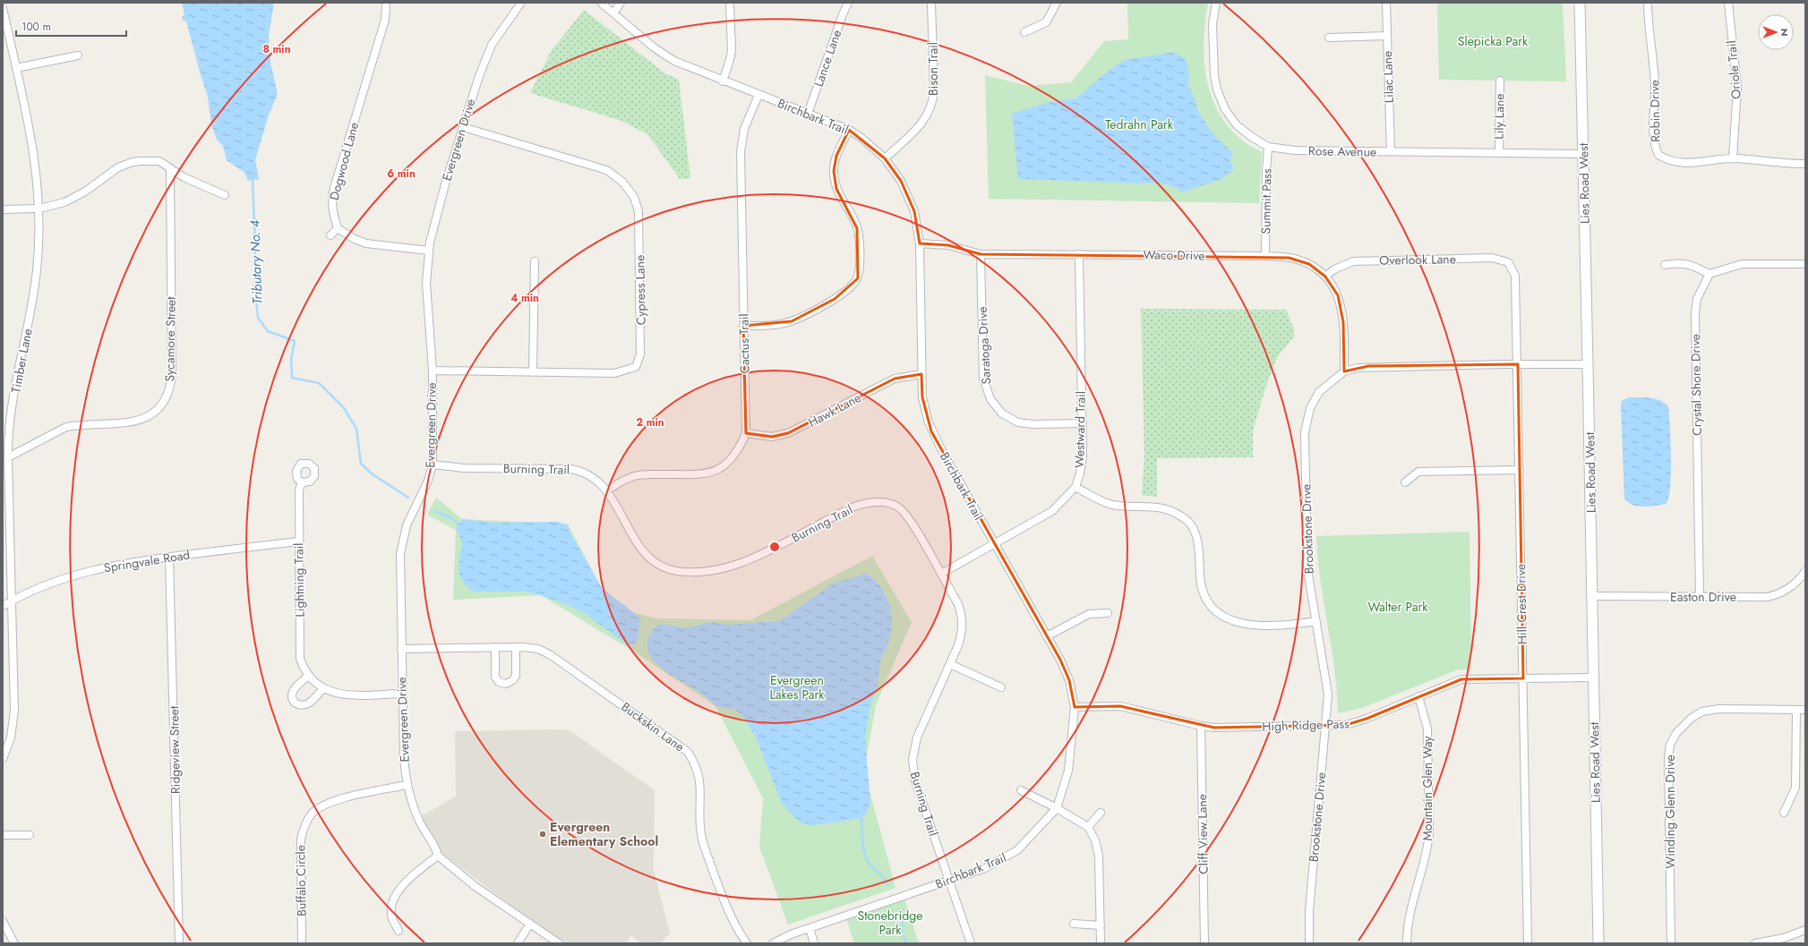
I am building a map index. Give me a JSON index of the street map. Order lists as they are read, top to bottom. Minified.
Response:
{"streets":{"street":["Lance Lane","Bison Trail","Oriole Trail","Lilac Lane","Robin Drive","Birchbark Trail","Lily Lane","Evergreen Drive","Rose Avenue","Dogwood Lane","Lies Road West","Summit Pass","Waco Drive","Overlook Lane","Cypress Lane","Sycamore Street","Cactus Trail","Saratoga Drive","Timber Lane","Crystal Shore Drive","Hawk Lane","Westward Trail","Burning Trail","Brookstone Drive","Springvale Road","Lightning Trail","Easton Drive","Hill Crest Drive","High Ridge Pass","Buckskin Lane","Ridgeview Street","Mountain Glen Way","Winding Glenn Drive","Cliff View Lane","Buffalo Circle"]},"crossings":[["Lance Lane","Birchbark Trail"],["Bison Trail","Birchbark Trail"],["Oriole Trail","Robin Drive"],["Lilac Lane","Rose Avenue"],["Birchbark Trail","Waco Drive"],["Birchbark Trail","Cactus Trail"],["Birchbark Trail","Hawk Lane"],["Birchbark Trail","Westward Trail"],["Birchbark Trail","Burning Trail"],["Birchbark Trail","High Ridge Pass"],["Lily Lane","Rose Avenue"],["Evergreen Drive","Cypress Lane"],["Evergreen Drive","Burning Trail"],["Evergreen Drive","Lightning Trail"],["Evergreen Drive","Buckskin Lane"],["Evergreen Drive","Buffalo Circle"],["Rose Avenue","Lies Road West"],["Rose Avenue","Summit Pass"],["Lies Road West","Brookstone Drive"],["Lies Road West","Easton Drive"],["Lies Road West","High Ridge Pass"],["Summit Pass","Waco Drive"],["Waco Drive","Overlook Lane"],["Waco Drive","Saratoga Drive"],["Waco Drive","Westward Trail"],["Waco Drive","Brookstone Drive"],["Overlook Lane","Hill Crest Drive"],["Sycamore Street","Timber Lane"],["Cactus Trail","Hawk Lane"],["Cactus Trail","Burning Trail"],["Saratoga Drive","Westward Trail"],["Timber Lane","Springvale Road"],["Crystal Shore Drive","Easton Drive"],["Westward Trail","Burning Trail"],["Brookstone Drive","Hill Crest Drive"],["Brookstone Drive","High Ridge Pass"],["Springvale Road","Lightning Trail"],["Springvale Road","Ridgeview Street"],["Hill Crest Drive","High Ridge Pass"],["High Ridge Pass","Mountain Glen Way"],["High Ridge Pass","Cliff View Lane"]],"water":["Tributary No. 4"],"parks":["Slepicka Park","Tedrahn Park","Walter Park","Evergreen Lakes Park","Stonebridge Park"],"places":["Evergreen Elementary School"],"scale_bar":"100 m","north":"right","rings":["8 min","6 min","4 min","2 min"]}
